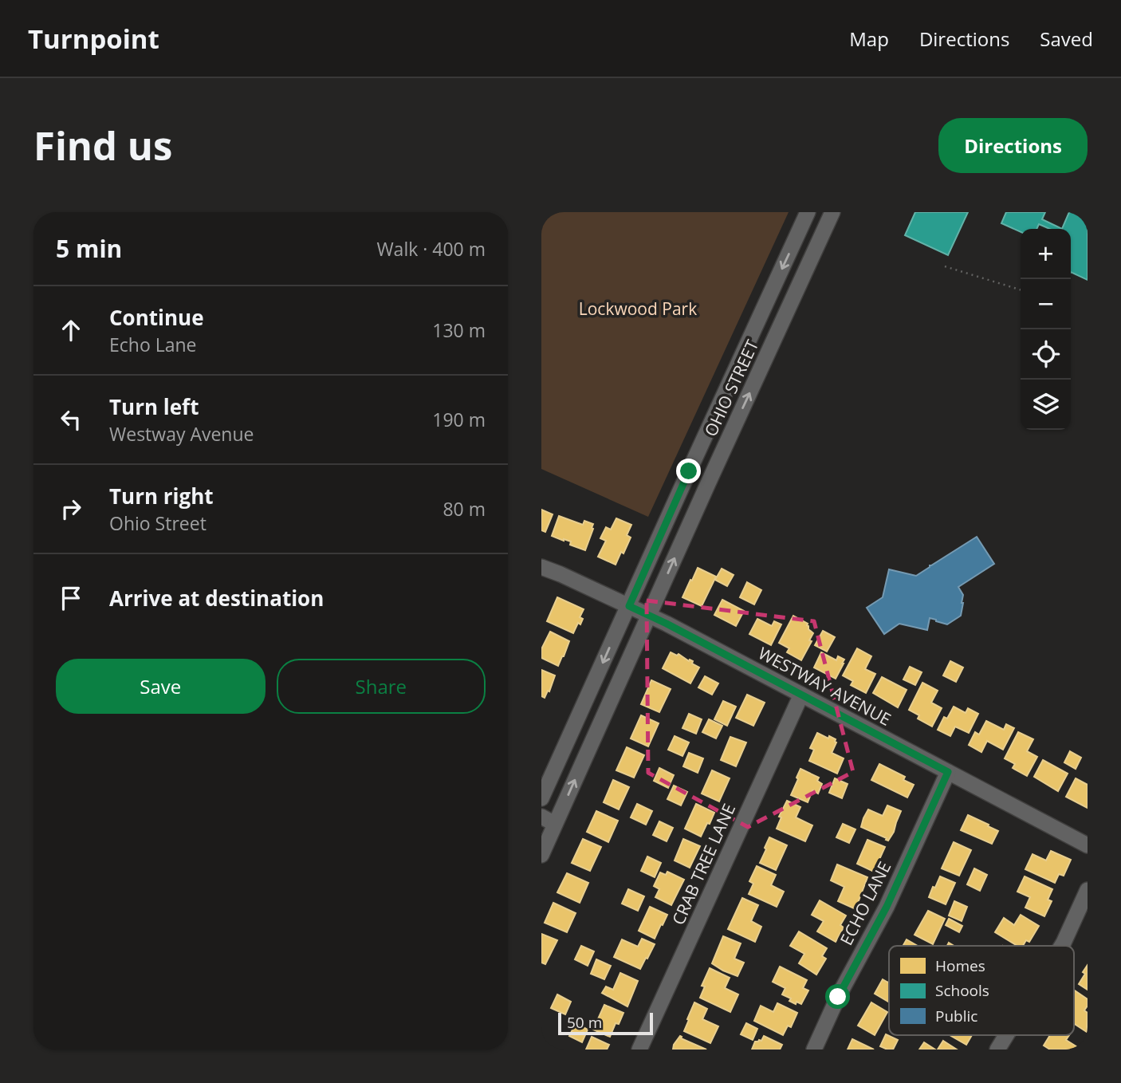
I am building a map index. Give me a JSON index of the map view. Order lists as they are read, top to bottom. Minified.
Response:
{"streets":{"street":["OHIO STREET","WESTWAY AVENUE","CRAB TREE LANE","ECHO LANE"]},"crossings":[["OHIO STREET","WESTWAY AVENUE"],["WESTWAY AVENUE","CRAB TREE LANE"],["WESTWAY AVENUE","ECHO LANE"]],"parks":["Lockwood Park"],"legend":["Homes","Schools","Public"],"scale_bar":"50 m","page":{"header":"Turnpoint","nav":["Map","Directions","Saved"],"buttons":["Directions",["Save","Share"]],"title":"Find us","heading":["5 min","Walk · 400 m"],"map_buttons":["+","−"],"list":[["Continue","Echo Lane","130 m"],["Turn left","Westway Avenue","190 m"],["Turn right","Ohio Street","80 m"],"Arrive at destination"],"scale":"50 m"}}
